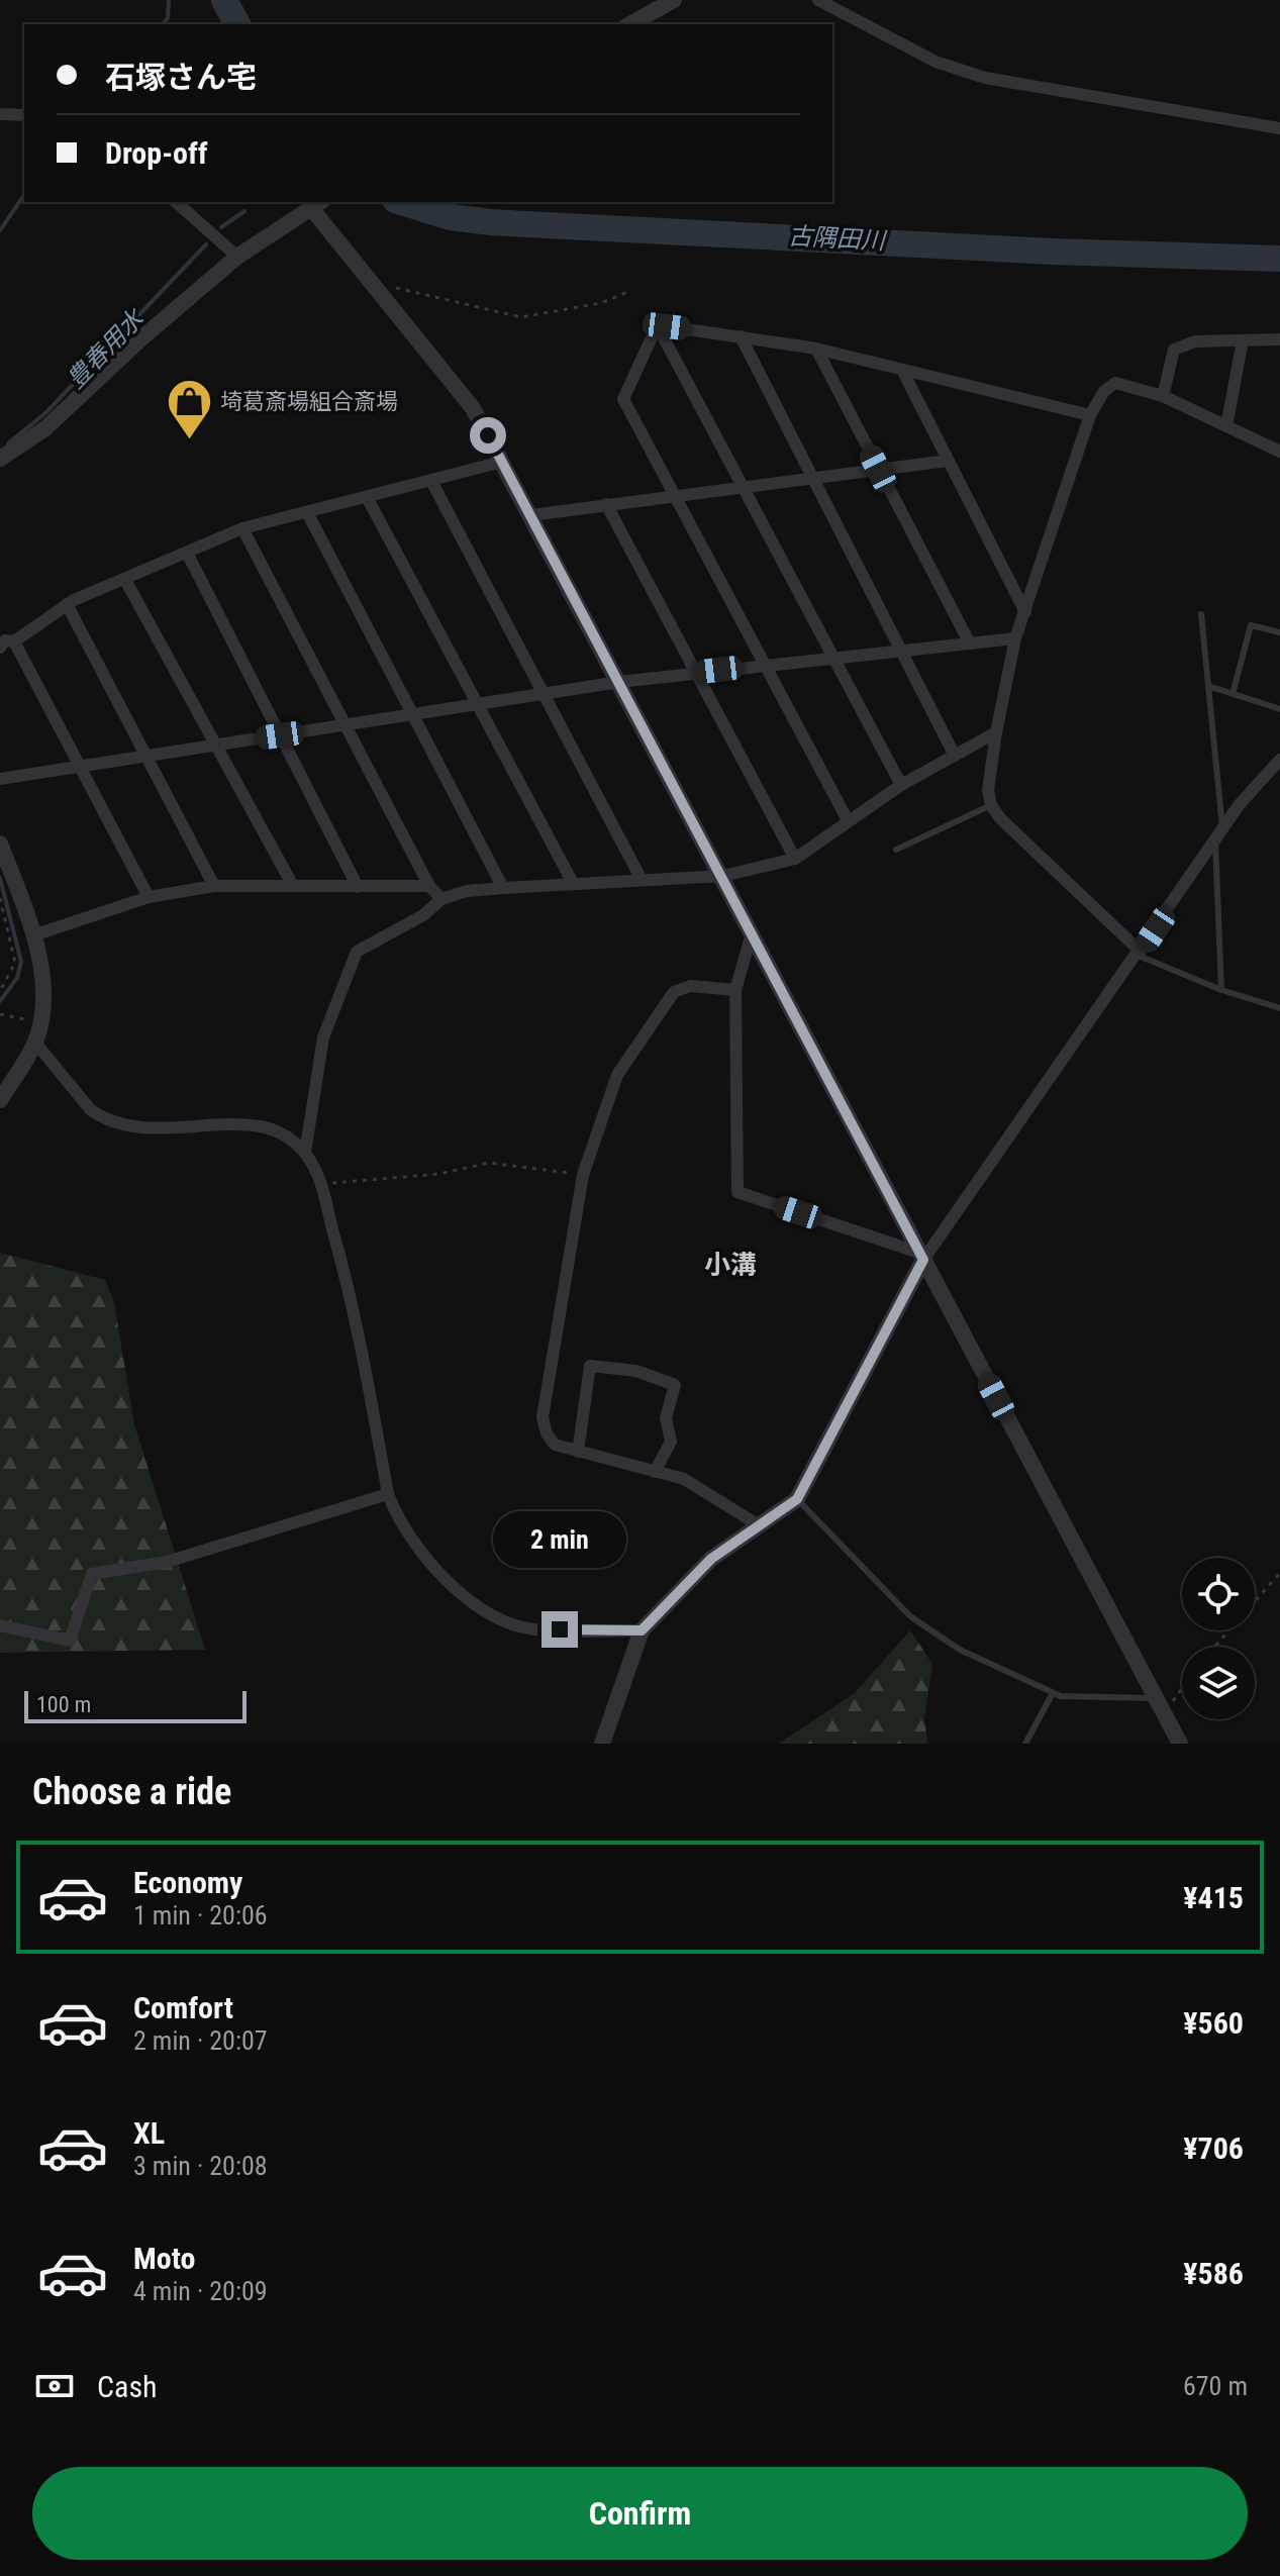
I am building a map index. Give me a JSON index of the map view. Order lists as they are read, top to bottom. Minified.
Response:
{"districts":["小溝"],"water":["古隅田川","豊春用水"],"places":{"shop":["埼葛斎場組合斎場"]},"scale_bar":"100 m","page":{"banner":["石塚さん宅","Drop-off"],"bubble":"2 min","scale":"100 m","heading":"Choose a ride","list":[{"name":"Economy","note":"1 min · 20:06","value":"¥415"},{"name":"Comfort","note":"2 min · 20:07","value":"¥560"},{"name":"XL","note":"3 min · 20:08","value":"¥706"},{"name":"Moto","note":"4 min · 20:09","value":"¥586"}],"pay":["Cash","670 m"],"buttons":"Confirm"}}
